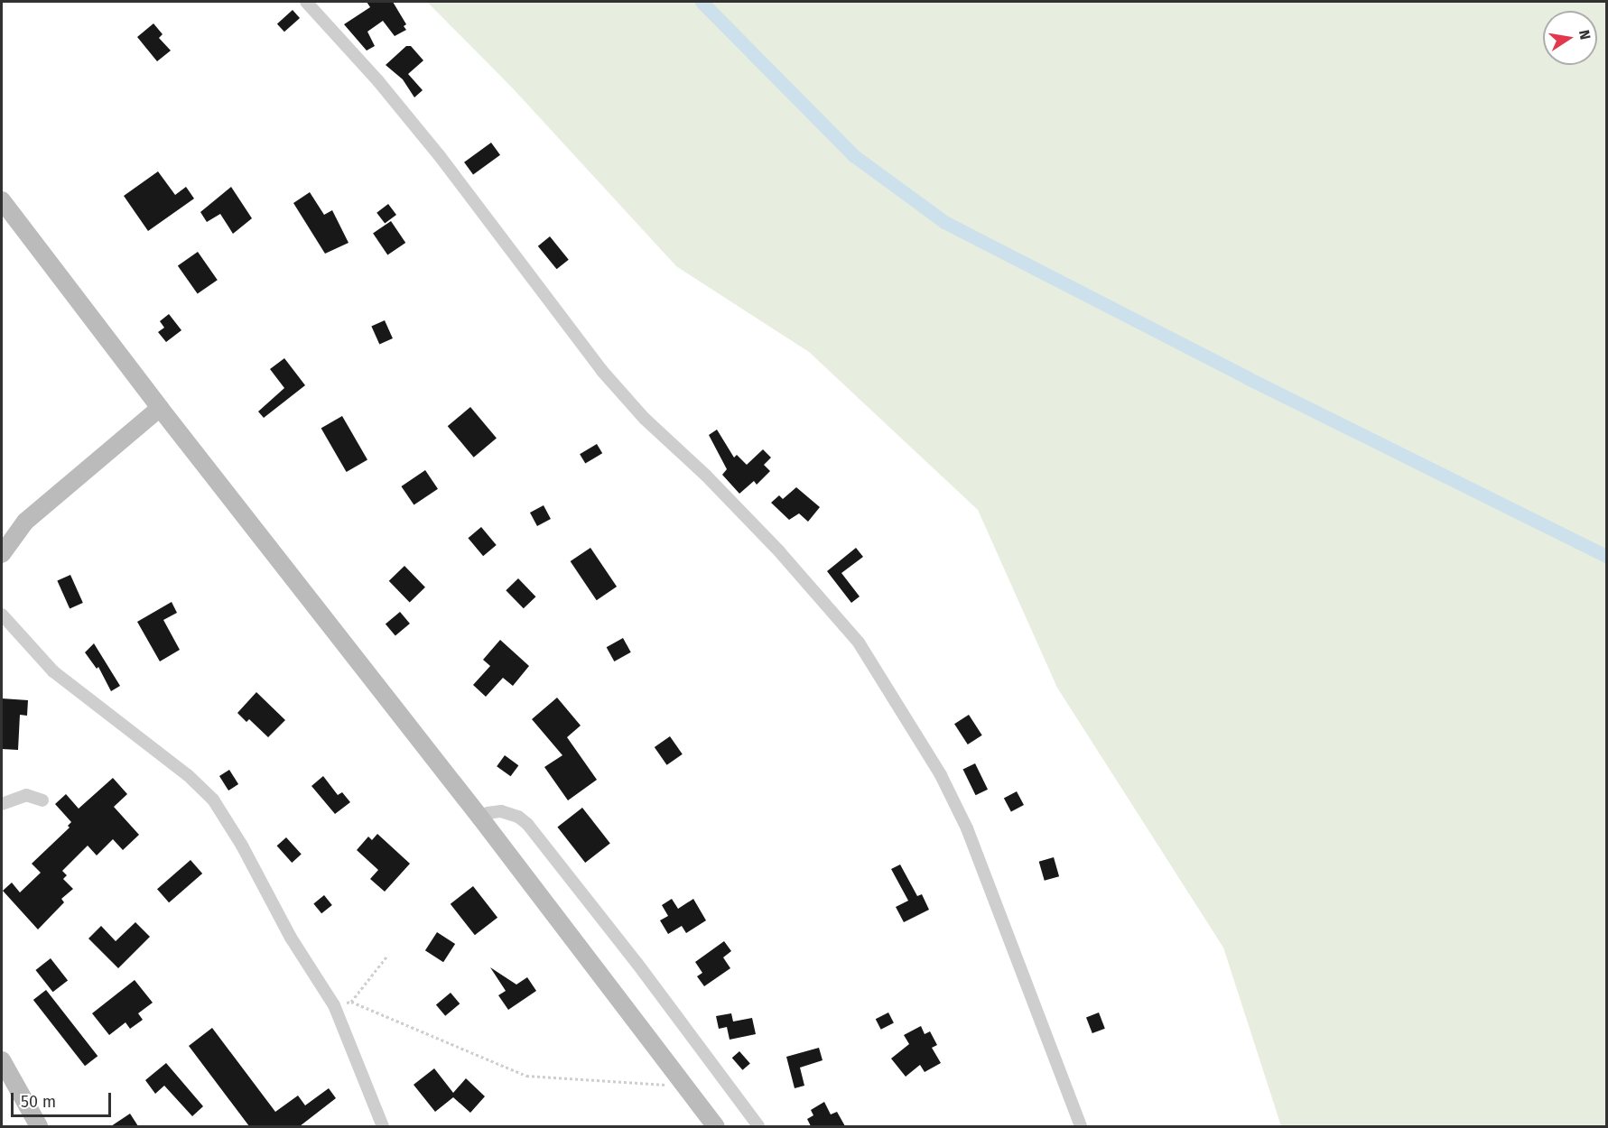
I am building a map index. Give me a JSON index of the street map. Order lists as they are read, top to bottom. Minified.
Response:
{"scale_bar":"50 m","north":"right"}
